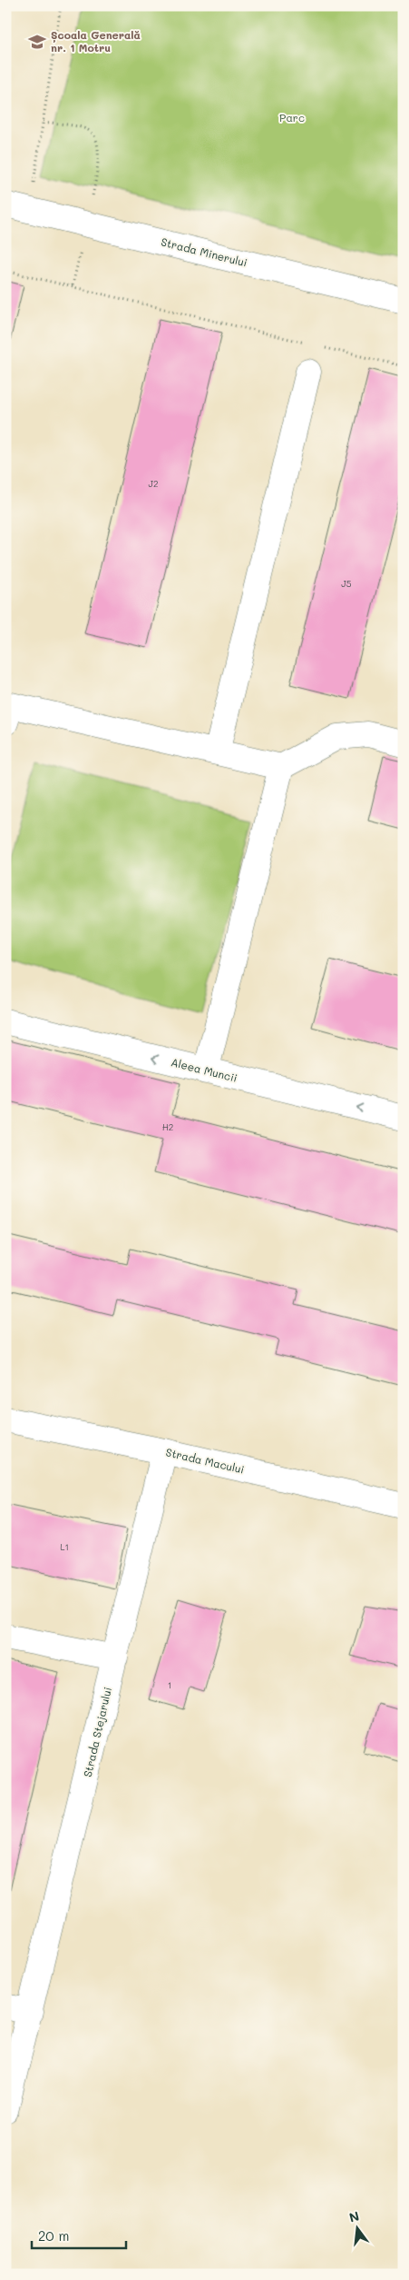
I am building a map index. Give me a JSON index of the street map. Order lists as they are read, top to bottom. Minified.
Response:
{"streets":{"street":["Strada Minerului","Aleea Muncii","Strada Macului","Strada Stejarului"]},"crossings":[["Strada Macului","Strada Stejarului"]],"one_way":["Aleea Muncii"],"parks":["Parc"],"places":{"school or university":["Școala Generală nr. 1 Motru"]},"house_numbers":["J2","J5","H2","L1","1"],"scale_bar":"20 m","north":"top"}
